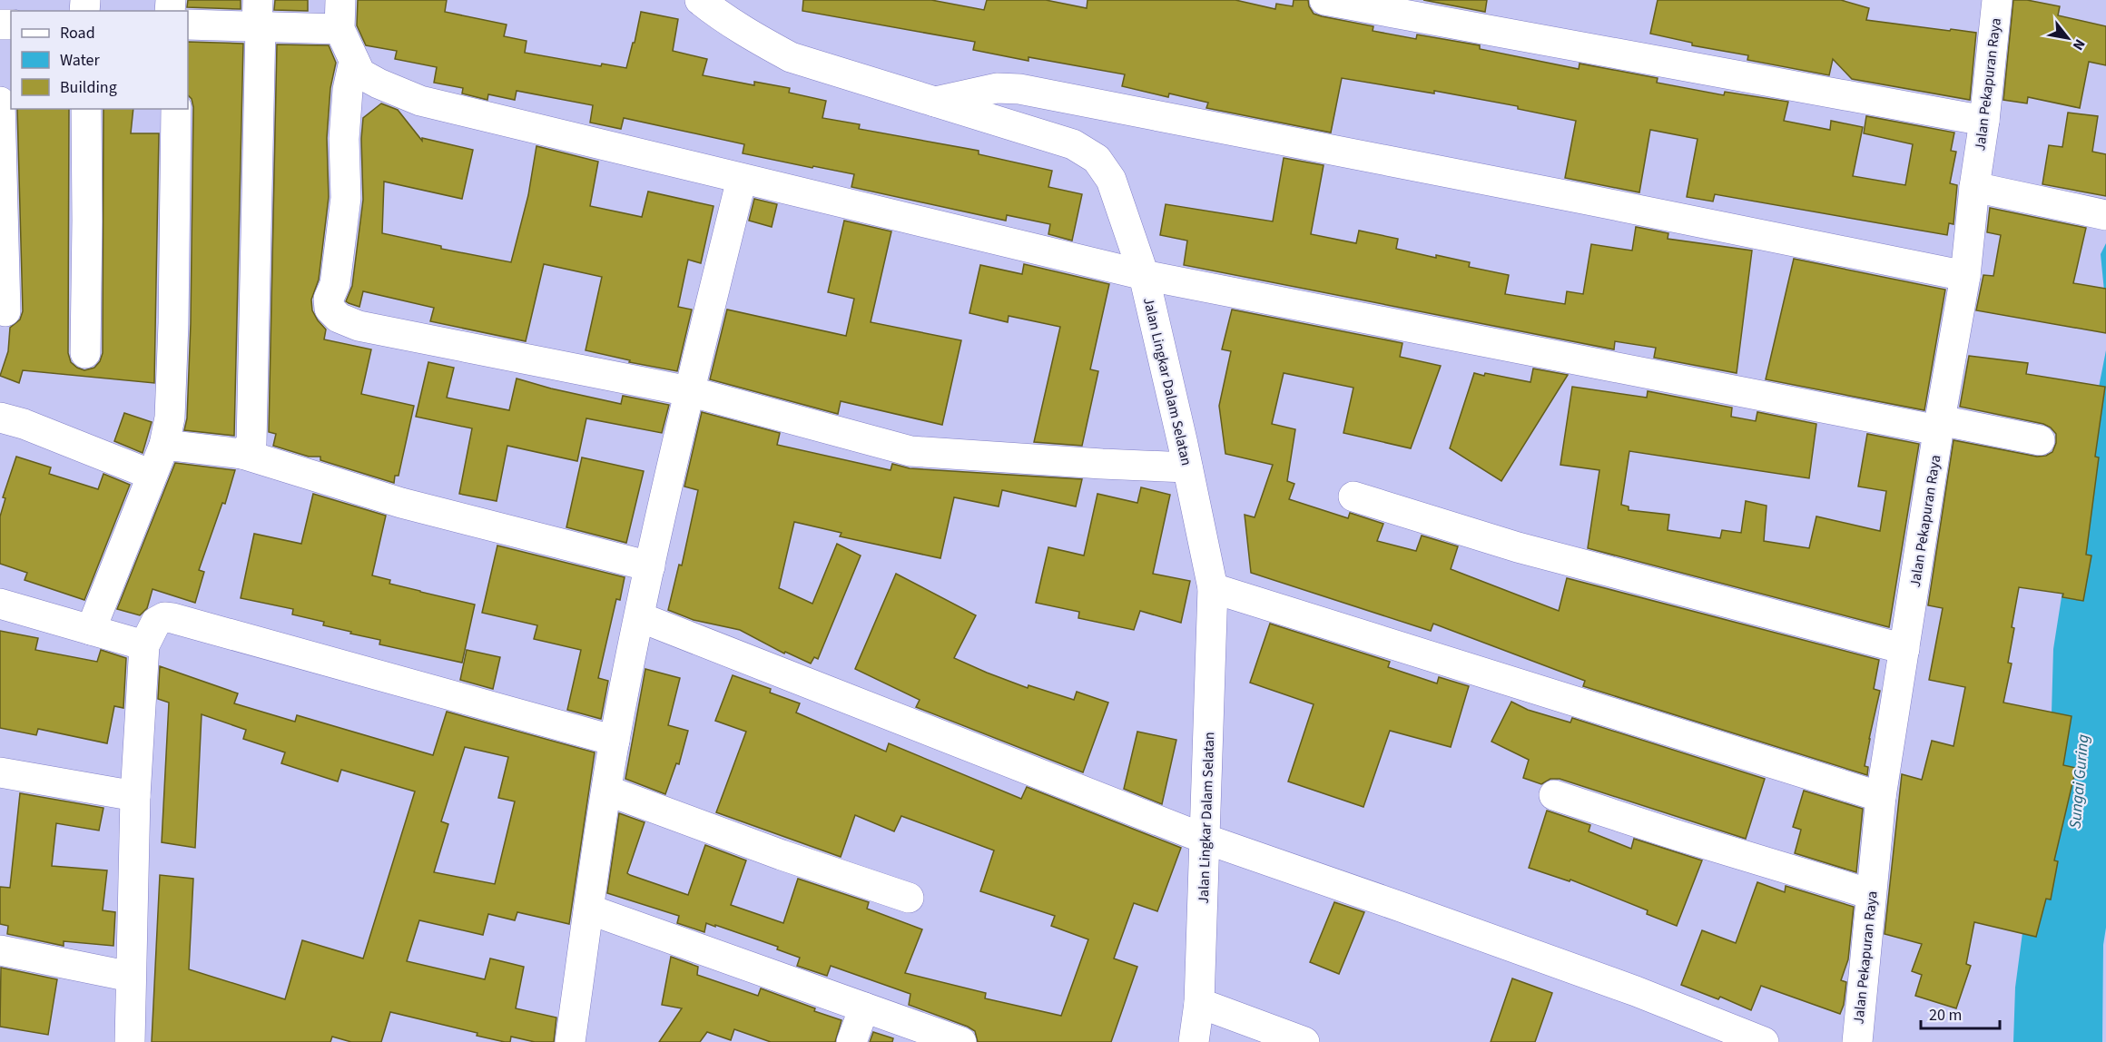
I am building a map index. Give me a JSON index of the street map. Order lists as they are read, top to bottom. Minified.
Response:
{"streets":{"street":["Jalan Pekapuran Raya","Jalan Lingkar Dalam Selatan"]},"water":["Sungai Guring"],"legend":["Road","Water","Building"],"scale_bar":"20 m","north":"bottom right"}
